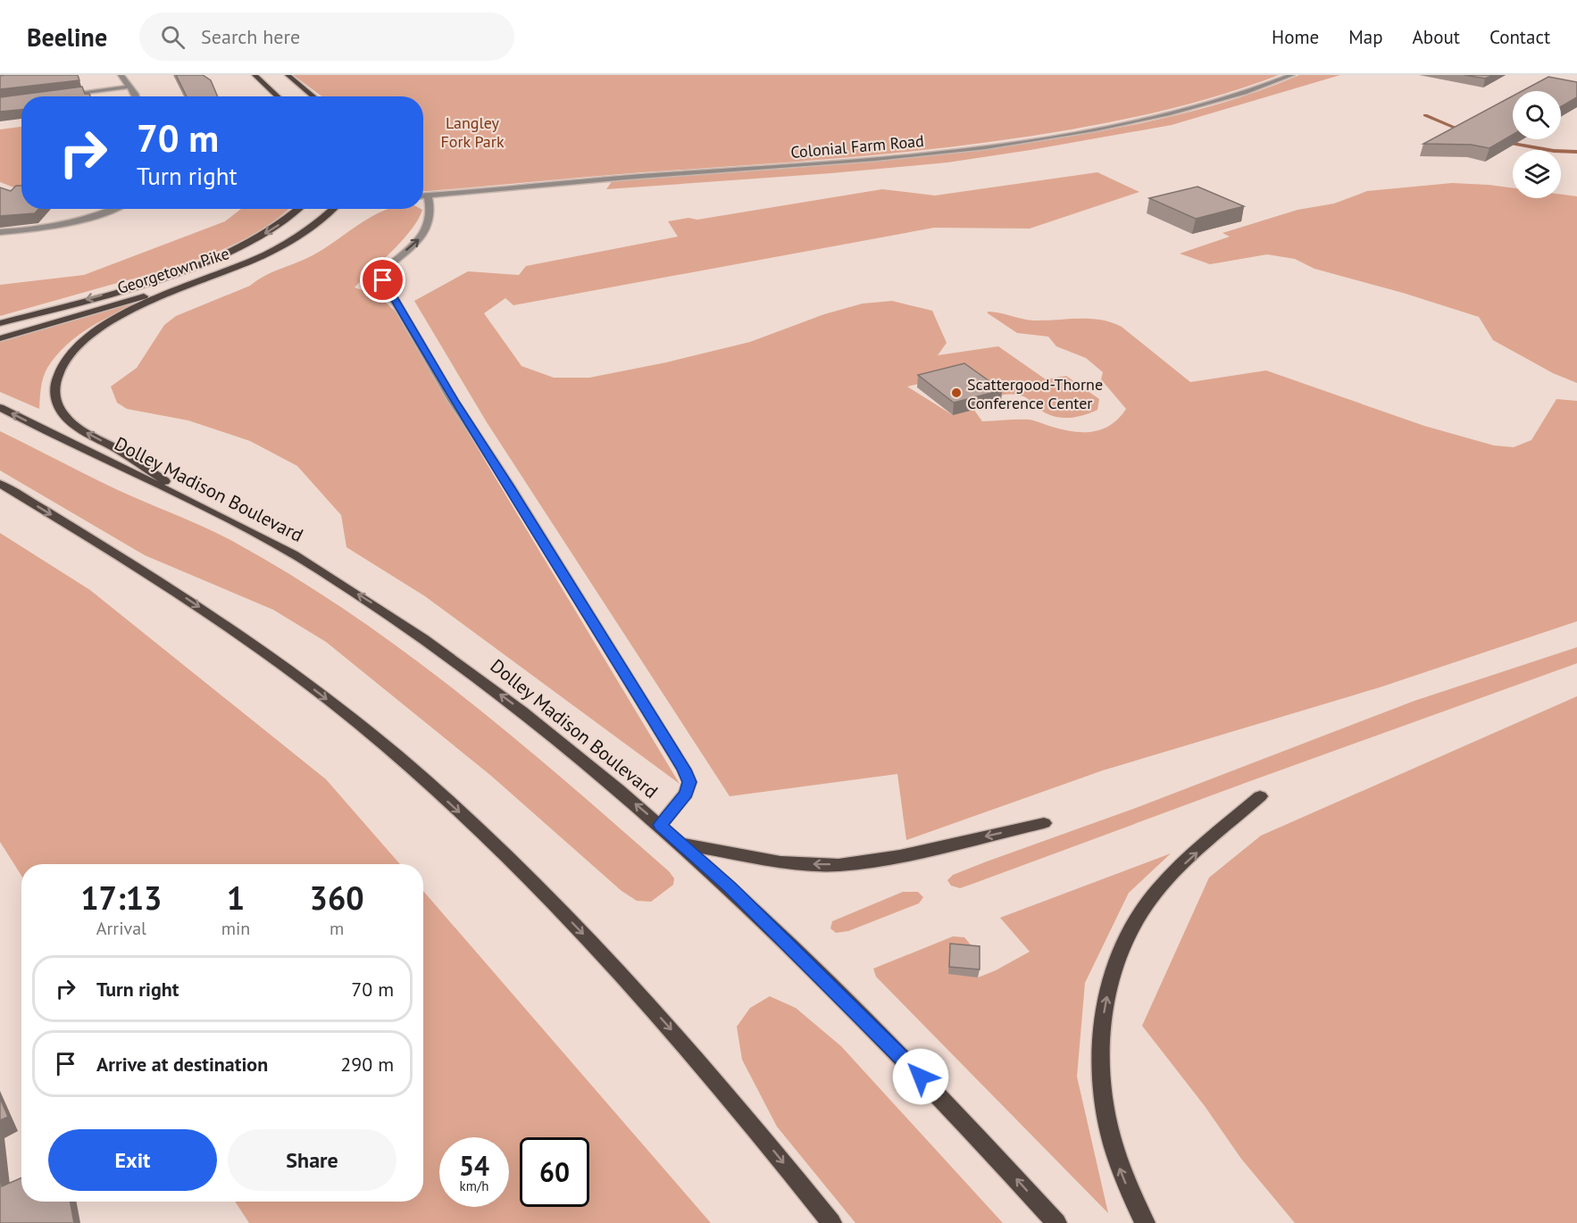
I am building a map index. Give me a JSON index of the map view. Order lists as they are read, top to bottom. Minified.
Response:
{"streets":{"main road":["Georgetown Pike","Dolley Madison Boulevard"],"street":["Colonial Farm Road"]},"parks":["Langley Fork Park"],"places":["Scattergood-Thorne Conference Center"],"page":{"header":"Beeline","search":"Search here","nav":["Home","Map","About","Contact"],"turn":["70 m","Turn right"],"eta":["17:13","Arrival","1","min","360","m"],"list":[{"name":"Turn right","value":"70 m"},{"name":"Arrive at destination","value":"290 m"}],"buttons":["Exit","Share"],"speed":"54 km/h","limit":"60"}}
